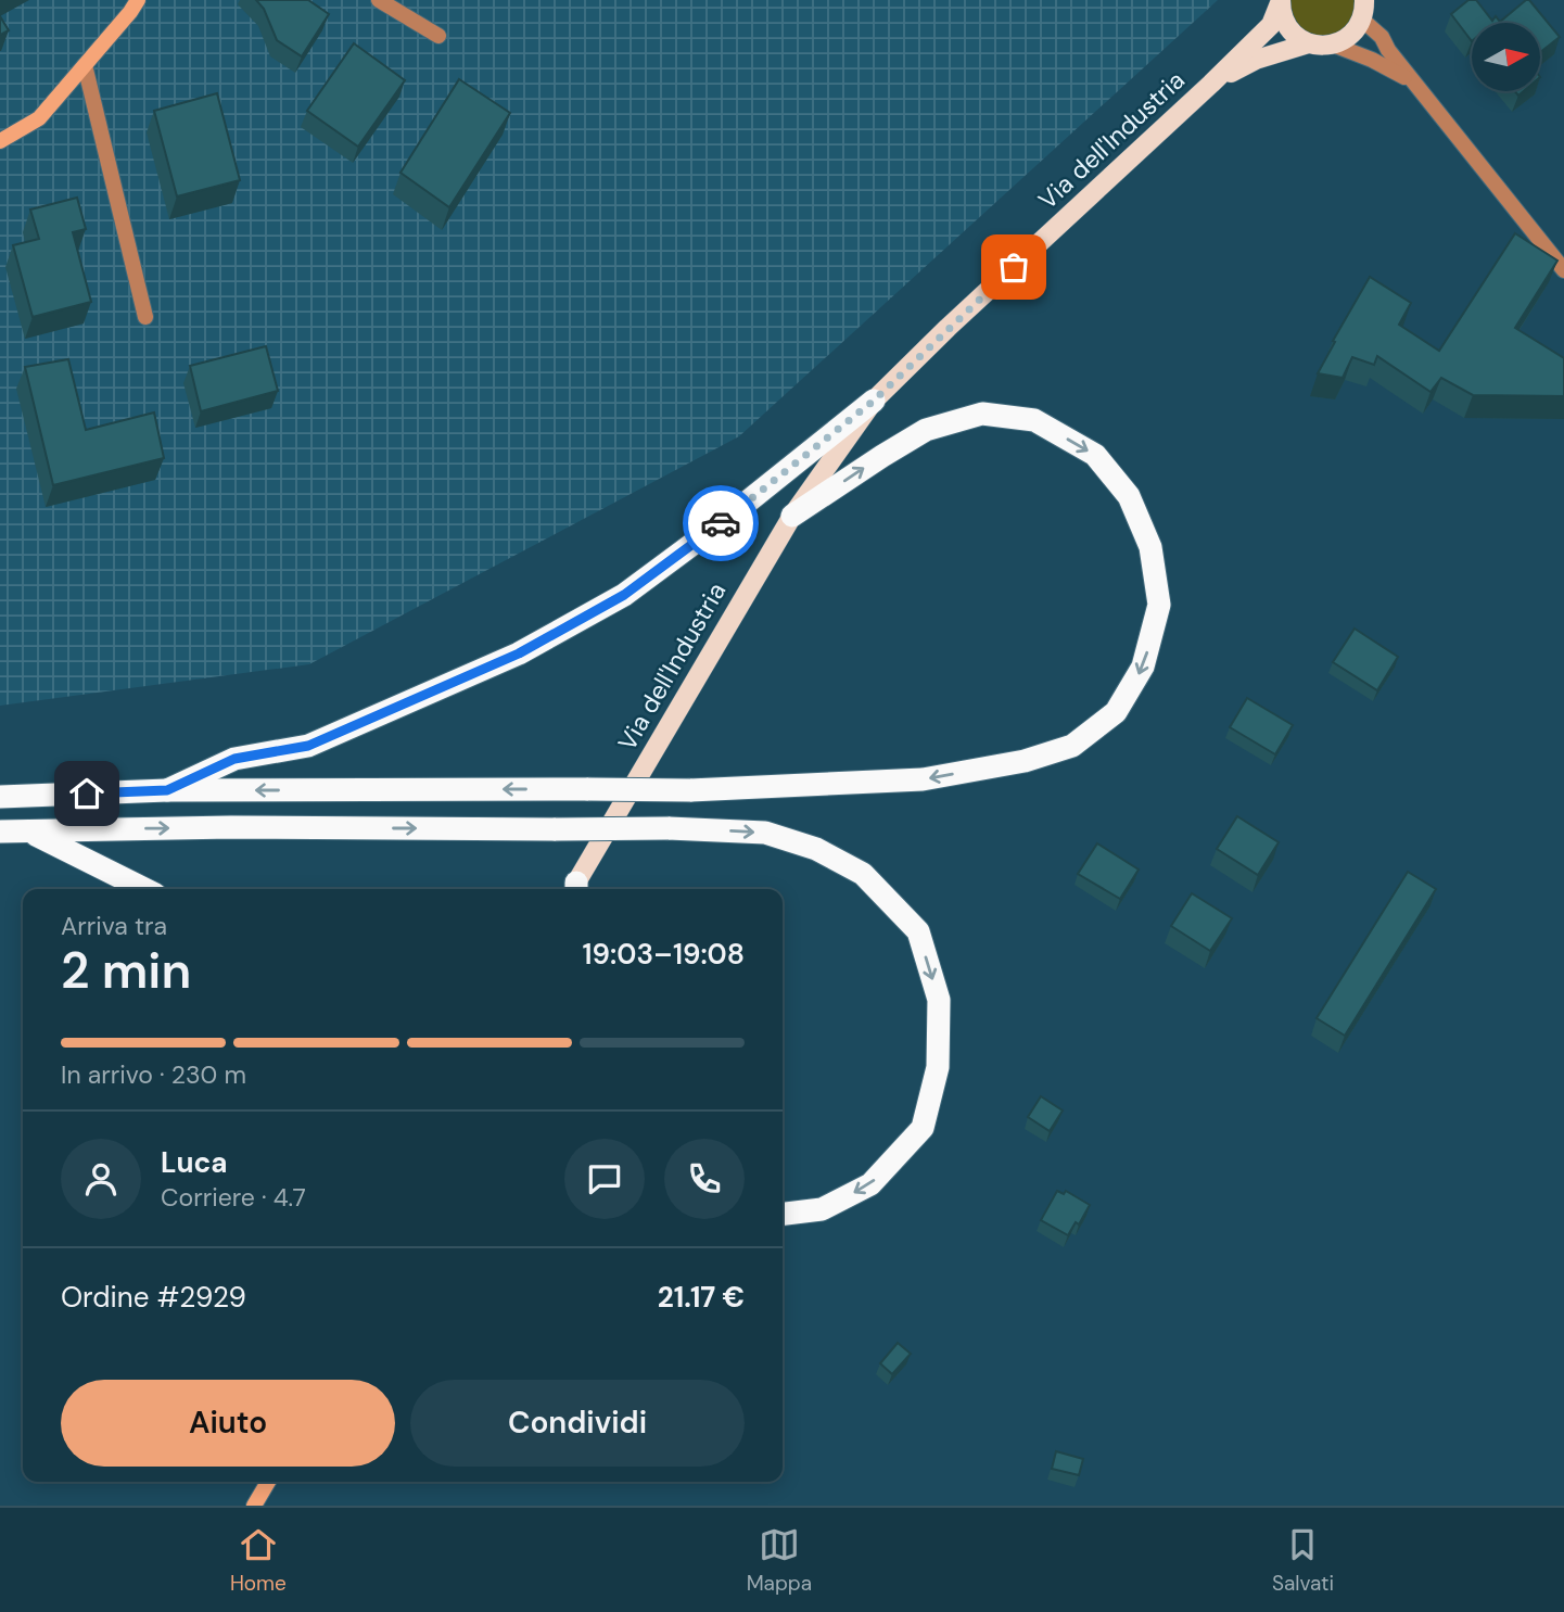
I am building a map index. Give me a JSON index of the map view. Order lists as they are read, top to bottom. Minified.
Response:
{"streets":{"main road":["Via dell'Industria"]},"north":"right","page":{"heading":["2 min","Arriva tra","19:03–19:08"],"panel":["Luca","Corriere · 4.7","Ordine #2929","21.17 €"],"bar":"In arrivo · 230 m","buttons":["Aiuto","Condividi"],"tabs":["Home","Mappa","Salvati"]}}
